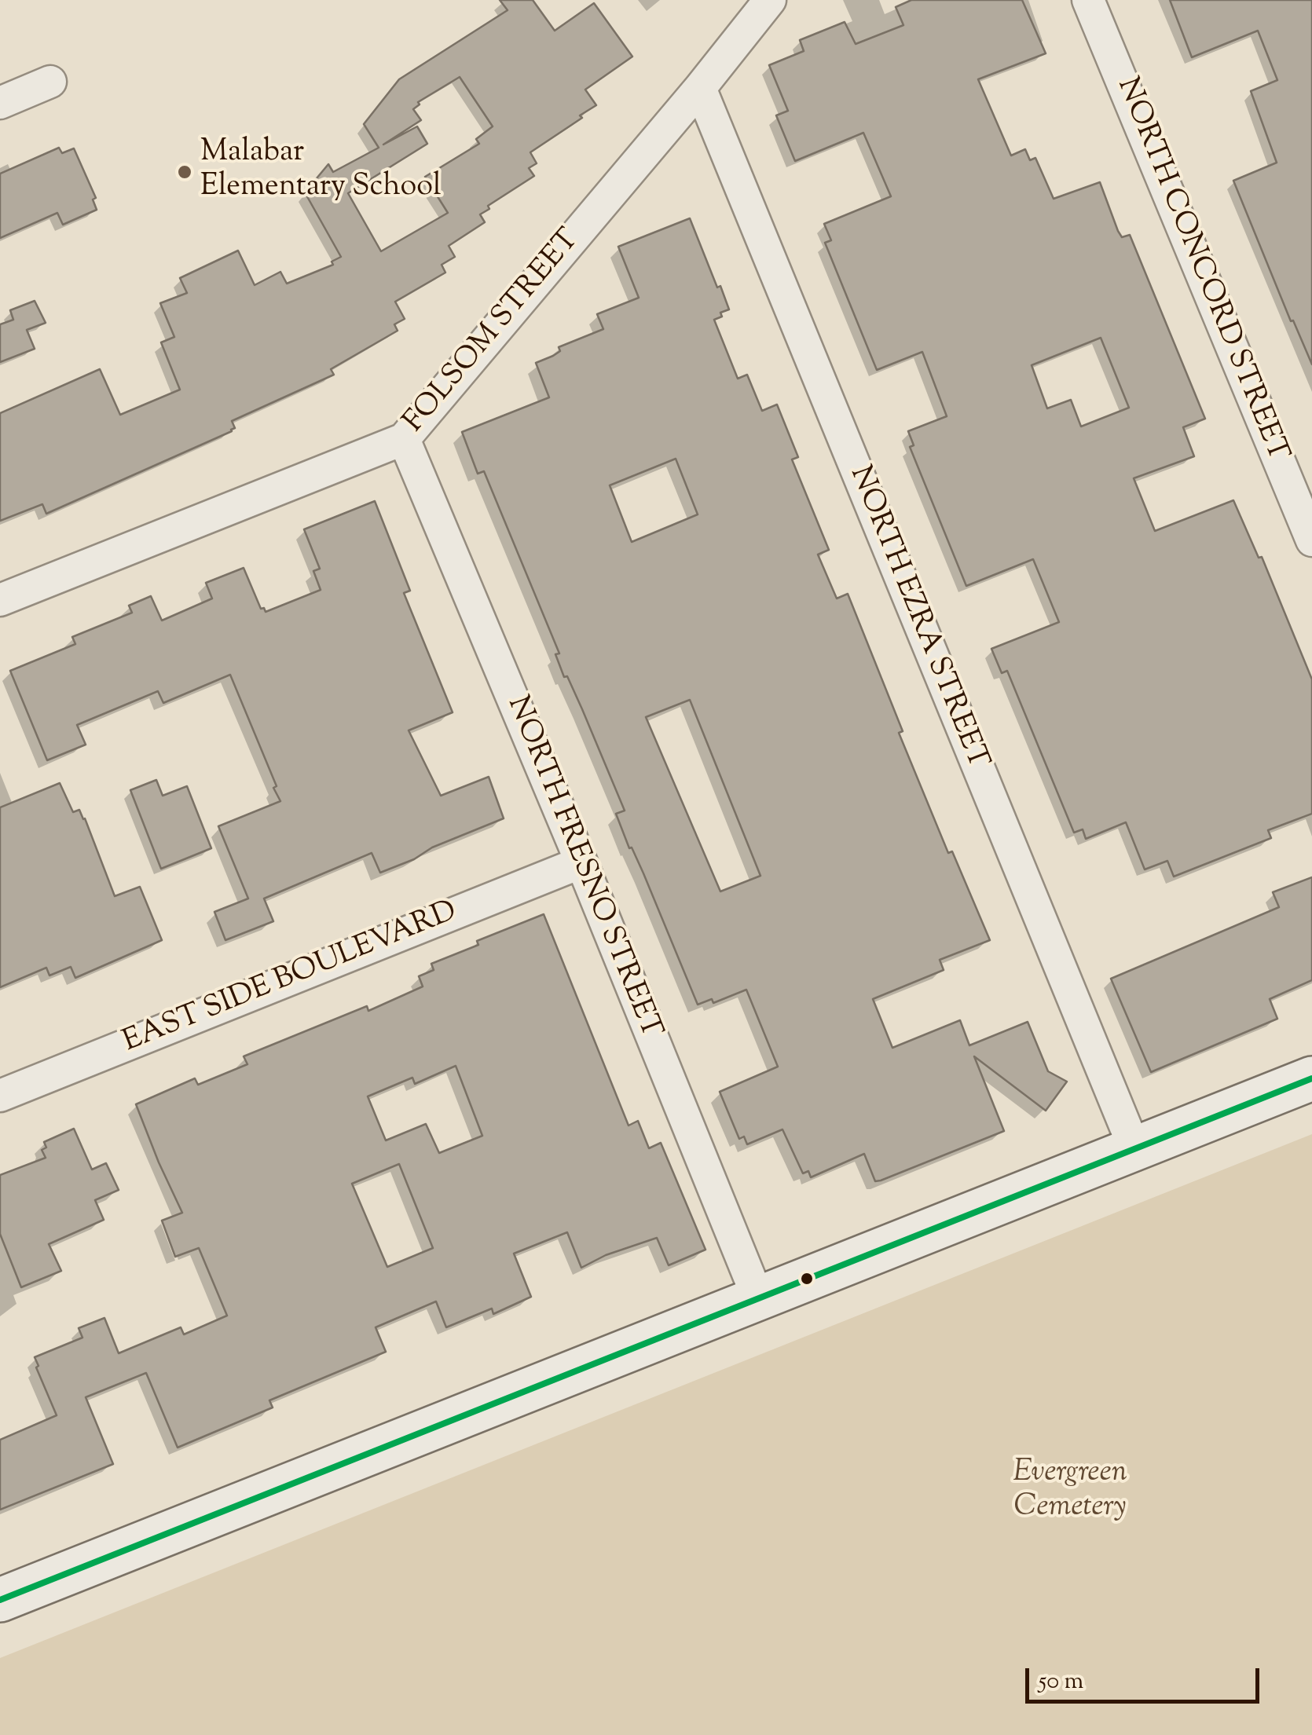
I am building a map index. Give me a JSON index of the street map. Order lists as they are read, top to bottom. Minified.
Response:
{"streets":{"street":["NORTH CONCORD STREET","FOLSOM STREET","NORTH EZRA STREET","NORTH FRESNO STREET","EAST SIDE BOULEVARD"]},"crossings":[["FOLSOM STREET","NORTH EZRA STREET"],["FOLSOM STREET","NORTH FRESNO STREET"],["NORTH FRESNO STREET","EAST SIDE BOULEVARD"]],"parks":["Evergreen Cemetery"],"places":["Malabar Elementary School"],"scale_bar":"50 m"}
